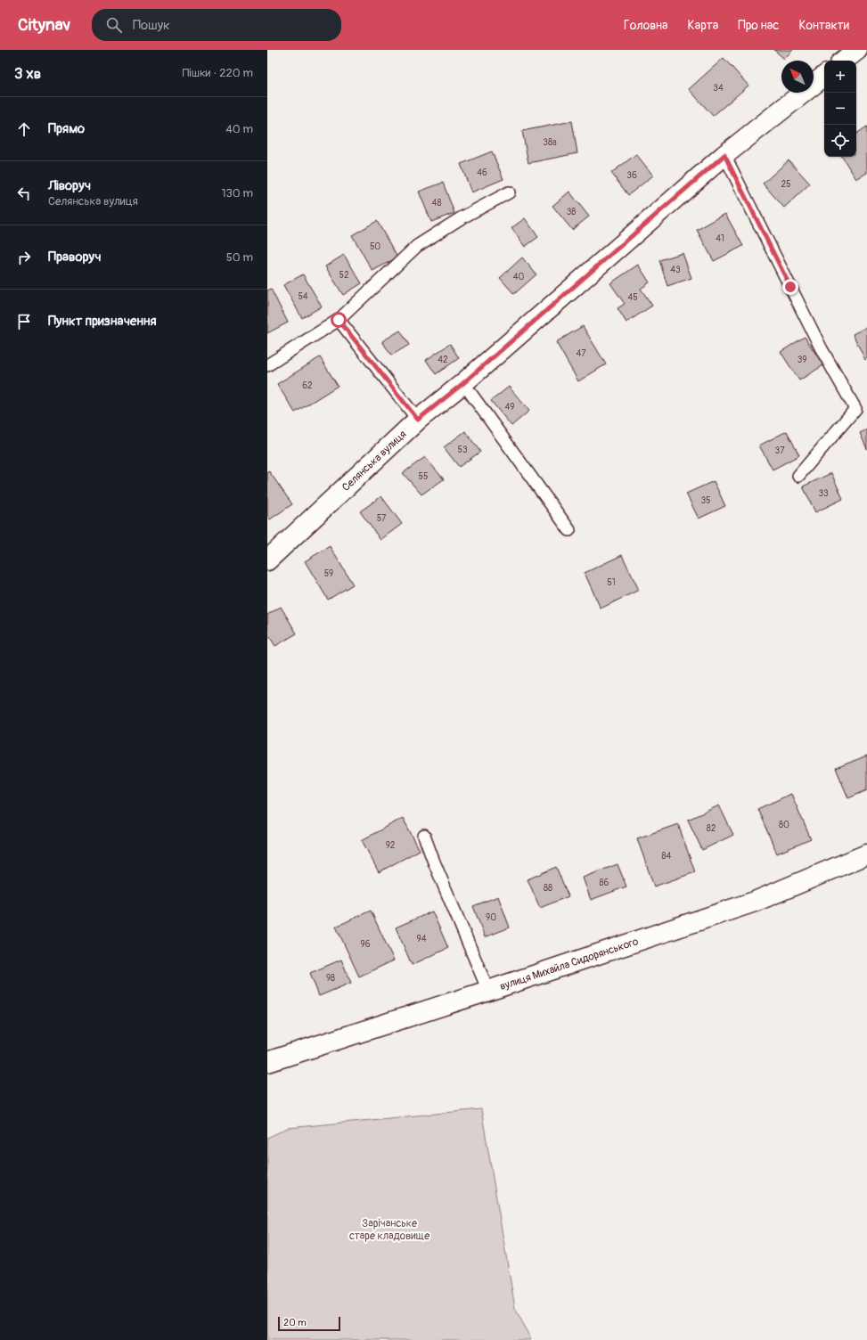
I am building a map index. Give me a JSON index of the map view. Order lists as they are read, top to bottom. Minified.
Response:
{"streets":{"main road":["Селянська вулиця","вулиця Михайла Сидорянського"]},"parks":["Зарічанське старе кладовище"],"house_numbers":["34","38а","46","36","25","48","38","41","50","43","52","40","54","45","47","42","39","62","49","53","37","55","33","35","57","59","51","80","82","92","84","86","88","90","94","96","98"],"scale_bar":"20 m","north":"top left","page":{"header":"Citynav","search":"Пошук","nav":["Головна","Карта","Про нас","Контакти"],"heading":["3 хв","Пішки · 220 m"],"map_buttons":["+","−"],"list":[["Прямо","40 m"],["Ліворуч","Селянська вулиця","130 m"],["Праворуч","50 m"],"Пункт призначення"],"scale":"20 m"}}
